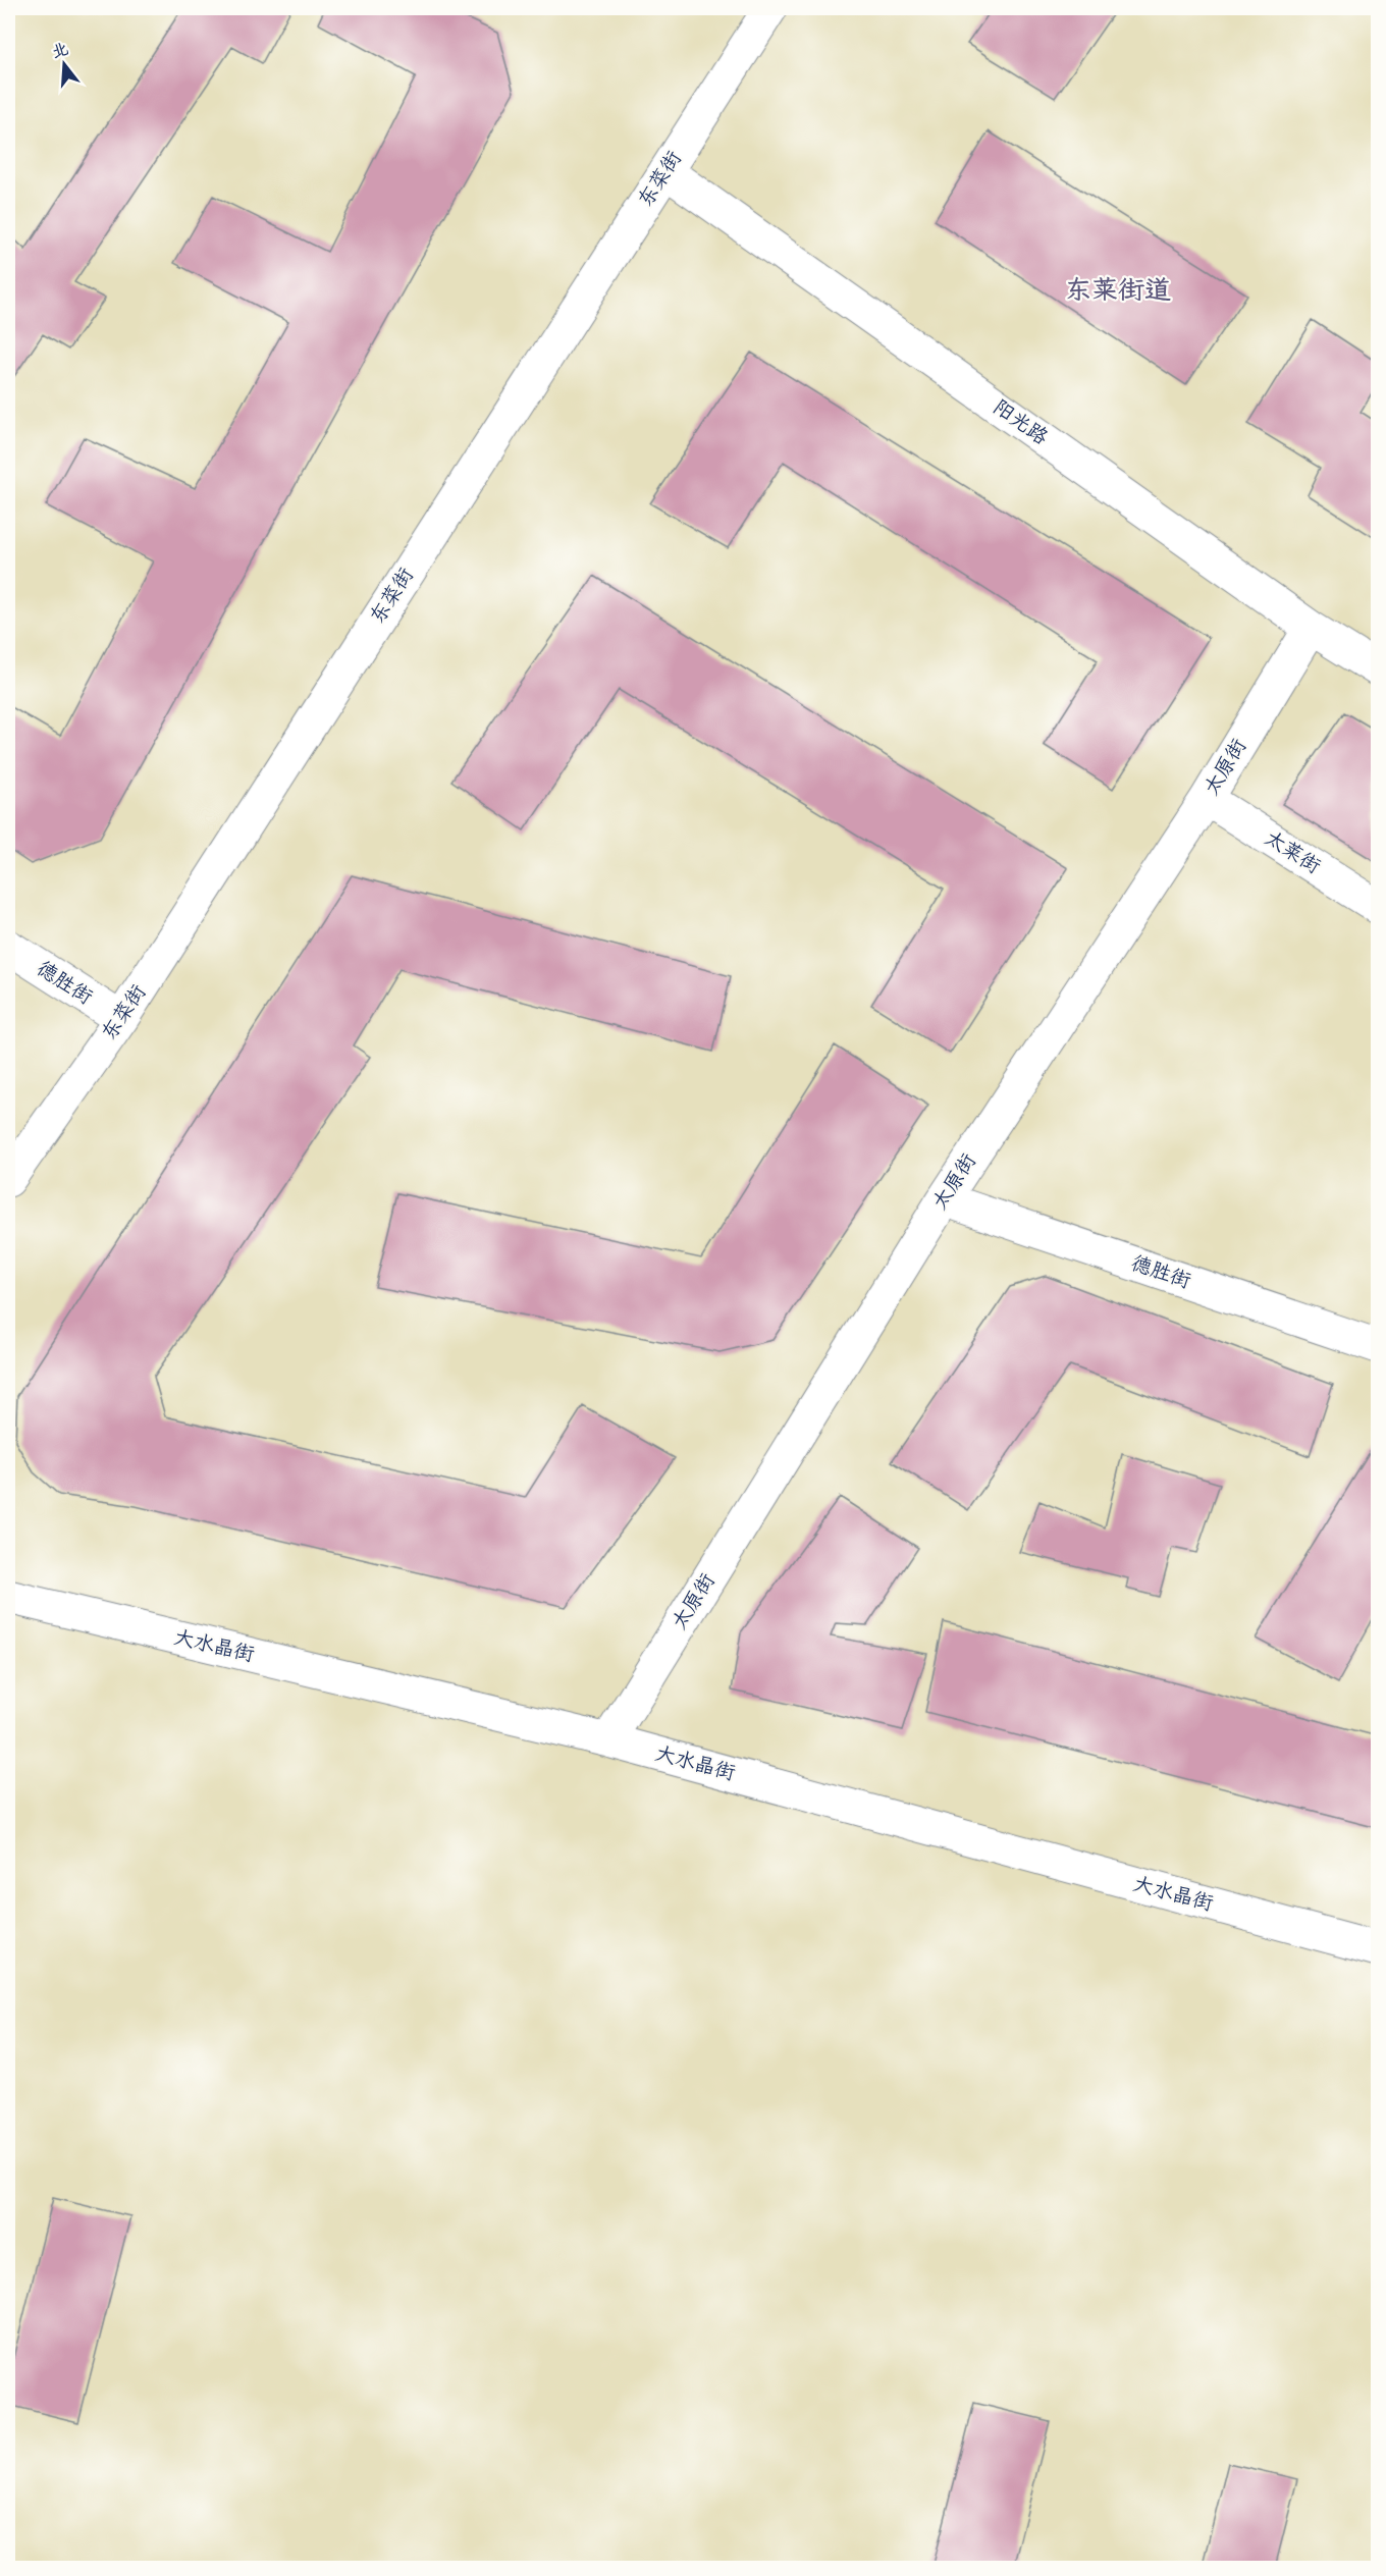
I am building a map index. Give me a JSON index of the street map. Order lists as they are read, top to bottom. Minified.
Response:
{"streets":{"street":["东菜街","阳光路","太原街","太莱街","德胜街","大水晶街"]},"crossings":[["东菜街","阳光路"],["东菜街","德胜街"],["阳光路","太原街"],["太原街","太莱街"],["太原街","德胜街"],["太原街","大水晶街"]],"districts":["东莱街道"],"north":"top"}
